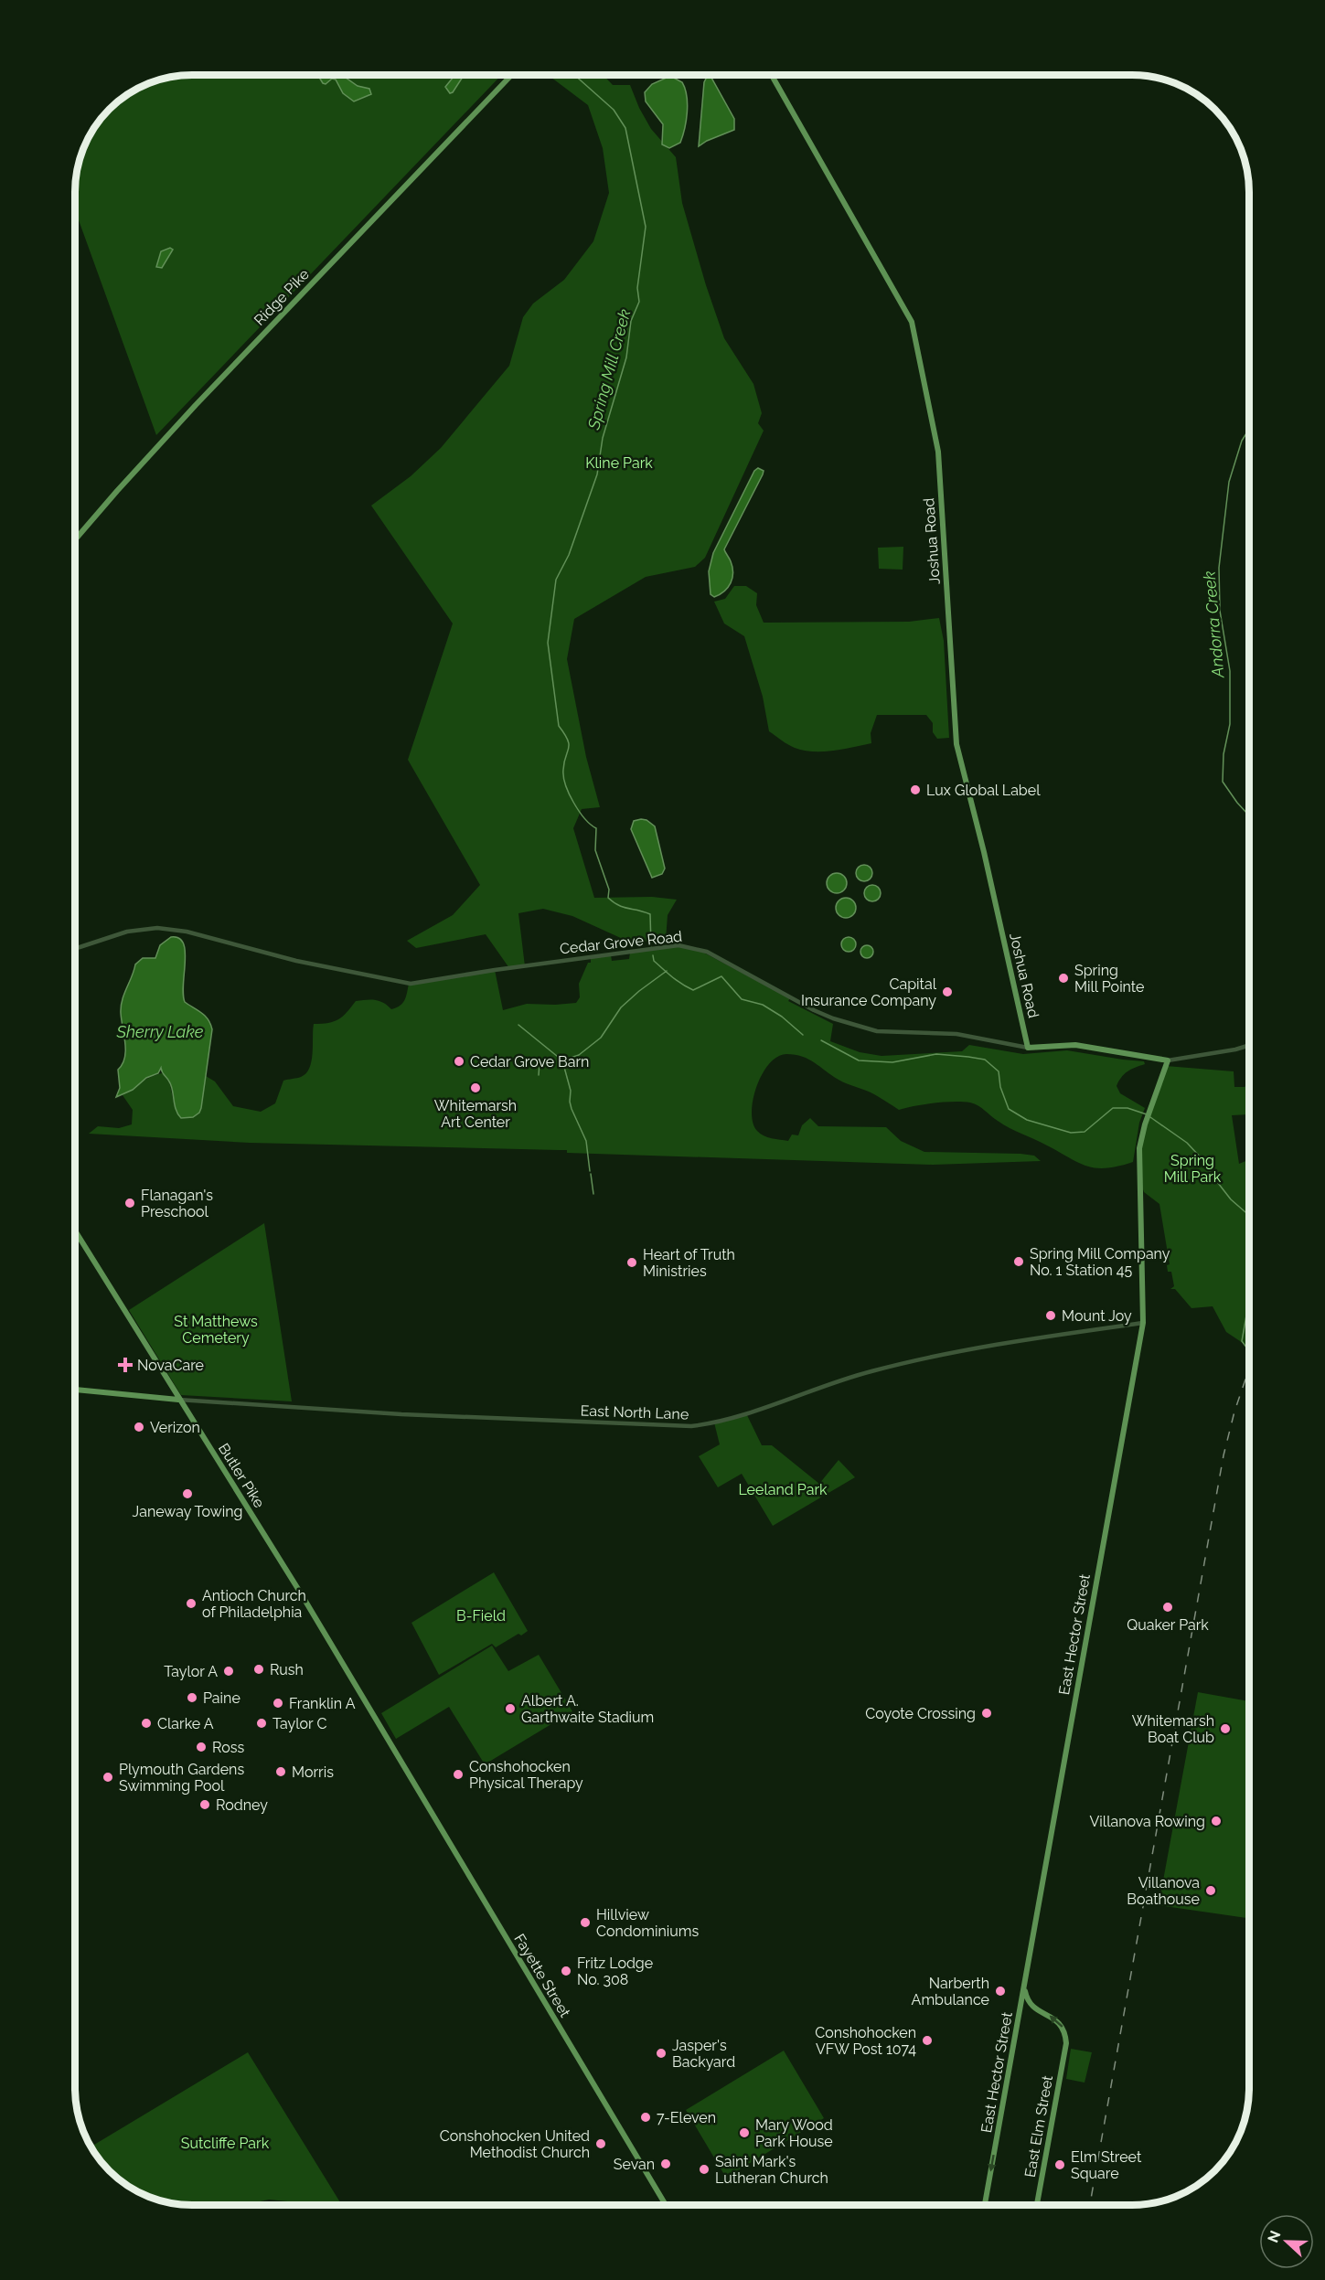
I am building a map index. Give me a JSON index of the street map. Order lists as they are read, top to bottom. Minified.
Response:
{"streets":{"main road":["Ridge Pike","Joshua Road","Cedar Grove Road","Butler Pike","East Hector Street","Fayette Street","East Elm Street"],"street":["East North Lane"]},"crossings":[["Joshua Road","Cedar Grove Road"],["Cedar Grove Road","East Hector Street"],["East North Lane","Butler Pike"],["East North Lane","East Hector Street"],["Butler Pike","Fayette Street"]],"one_way":["East Elm Street"],"water":["Spring Mill Creek","Andorra Creek","Sherry Lake"],"parks":["Kline Park","Spring Mill Park","St Matthews Cemetery","Leeland Park","B-Field","Sutcliffe Park"],"places":{"other":["Lux Global Label","Spring Mill Pointe","Capital Insurance Company","Cedar Grove Barn","Whitemarsh Art Center","Flanagan's Preschool","Spring Mill Company No. 1 Station 45","Heart of Truth Ministries","Mount Joy","Verizon","Janeway Towing","Antioch Church of Philadelphia","Quaker Park","Rush","Taylor A","Paine","Franklin A","Albert A. Garthwaite Stadium","Coyote Crossing","Clarke A","Taylor C","Whitemarsh Boat Club","Ross","Morris","Conshohocken Physical Therapy","Plymouth Gardens Swimming Pool","Rodney","Villanova Rowing","Villanova Boathouse","Hillview Condominiums","Fritz Lodge No. 308","Narberth Ambulance","Conshohocken VFW Post 1074","Jasper's Backyard","7-Eleven","Mary Wood Park House","Conshohocken United Methodist Church","Sevan","Elm Street Square","Saint Mark's Lutheran Church"],"health":["NovaCare"]},"north":"left"}
